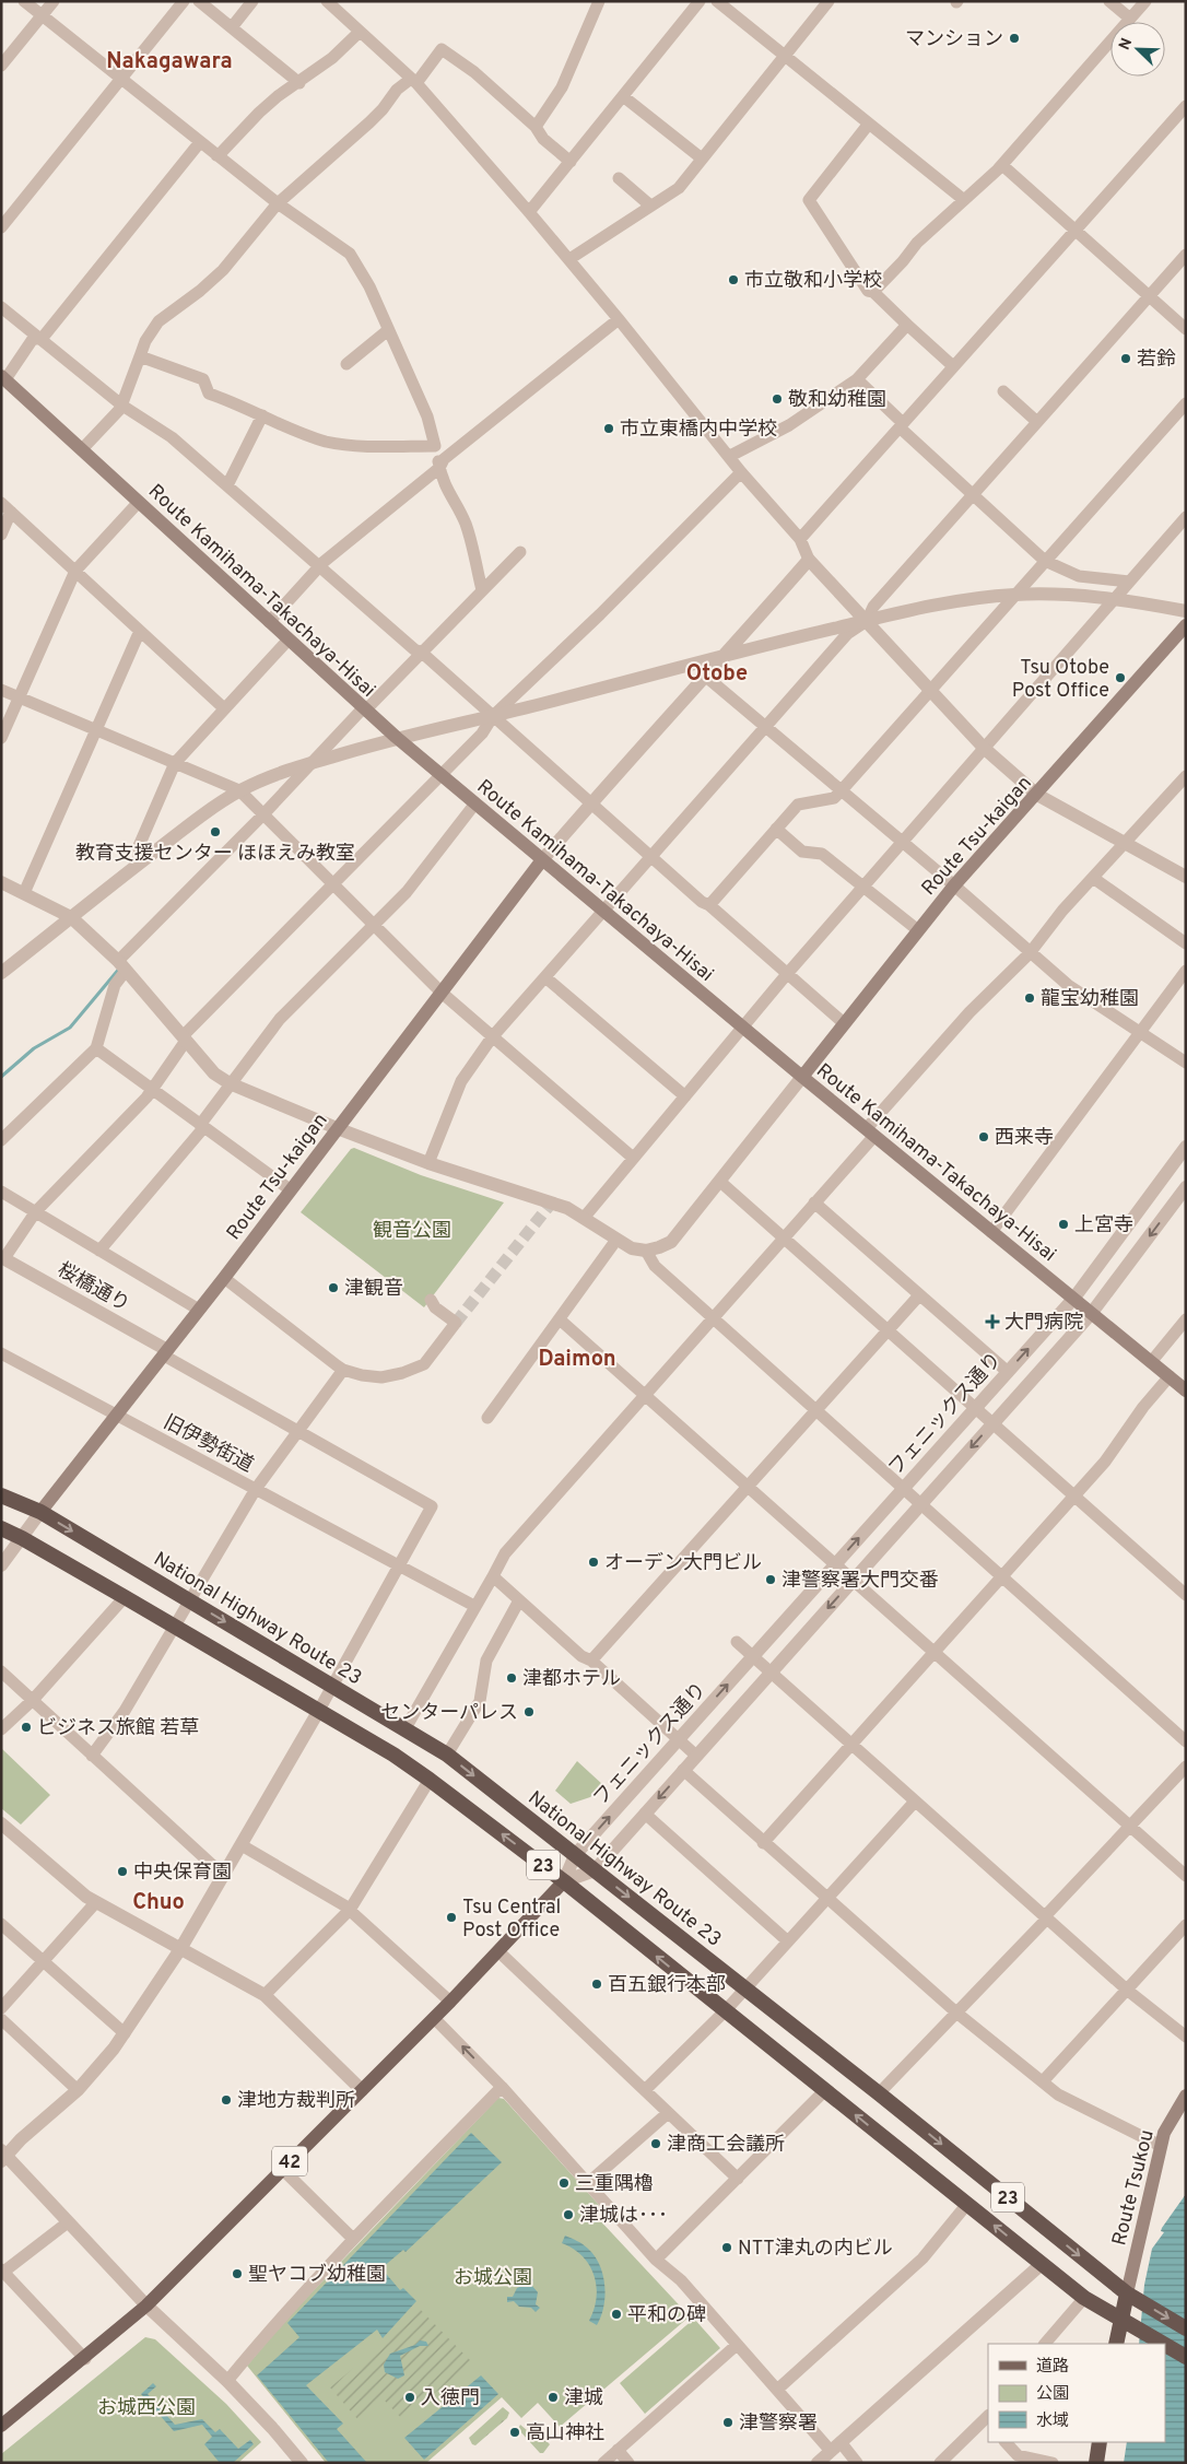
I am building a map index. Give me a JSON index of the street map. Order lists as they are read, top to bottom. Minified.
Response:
{"streets":{"highway":["National Highway Route 23","23"],"main road":["Route Kamihama-Takachaya-Hisai","Route Tsu-kaigan","42","Route Tsukou"],"street":["桜橋通り","フェニックス通り","旧伊勢街道"]},"crossings":[["Route Kamihama-Takachaya-Hisai","Route Tsu-kaigan"],["Route Kamihama-Takachaya-Hisai","フェニックス通り"],["Route Tsu-kaigan","桜橋通り"],["Route Tsu-kaigan","旧伊勢街道"],["Route Tsu-kaigan","National Highway Route 23"],["フェニックス通り","National Highway Route 23"],["フェニックス通り","23"],["フェニックス通り","42"],["National Highway Route 23","Route Tsukou"],["23","42"]],"districts":["Nakagawara","Otobe","Daimon","Chuo"],"parks":["観音公園","お城公園","お城西公園"],"places":{"other":["マンション","市立敬和小学校","若鈴","敬和幼稚園","市立東橋内中学校","Tsu Otobe Post Office","教育支援センター ほほえみ教室","龍宝幼稚園","西来寺","上宮寺","津観音","オーデン大門ビル","津警察署大門交番","津都ホテル","センターパレス","ビジネス旅館 若草","中央保育園","Tsu Central Post Office","百五銀行本部","津地方裁判所","津商工会議所","三重隅櫓","津城は･･･","NTT津丸の内ビル","聖ヤコブ幼稚園","平和の碑","入徳門","津城","津警察署","高山神社"],"health":["大門病院"]},"legend":["道路","公園","水域"],"north":"top left"}
